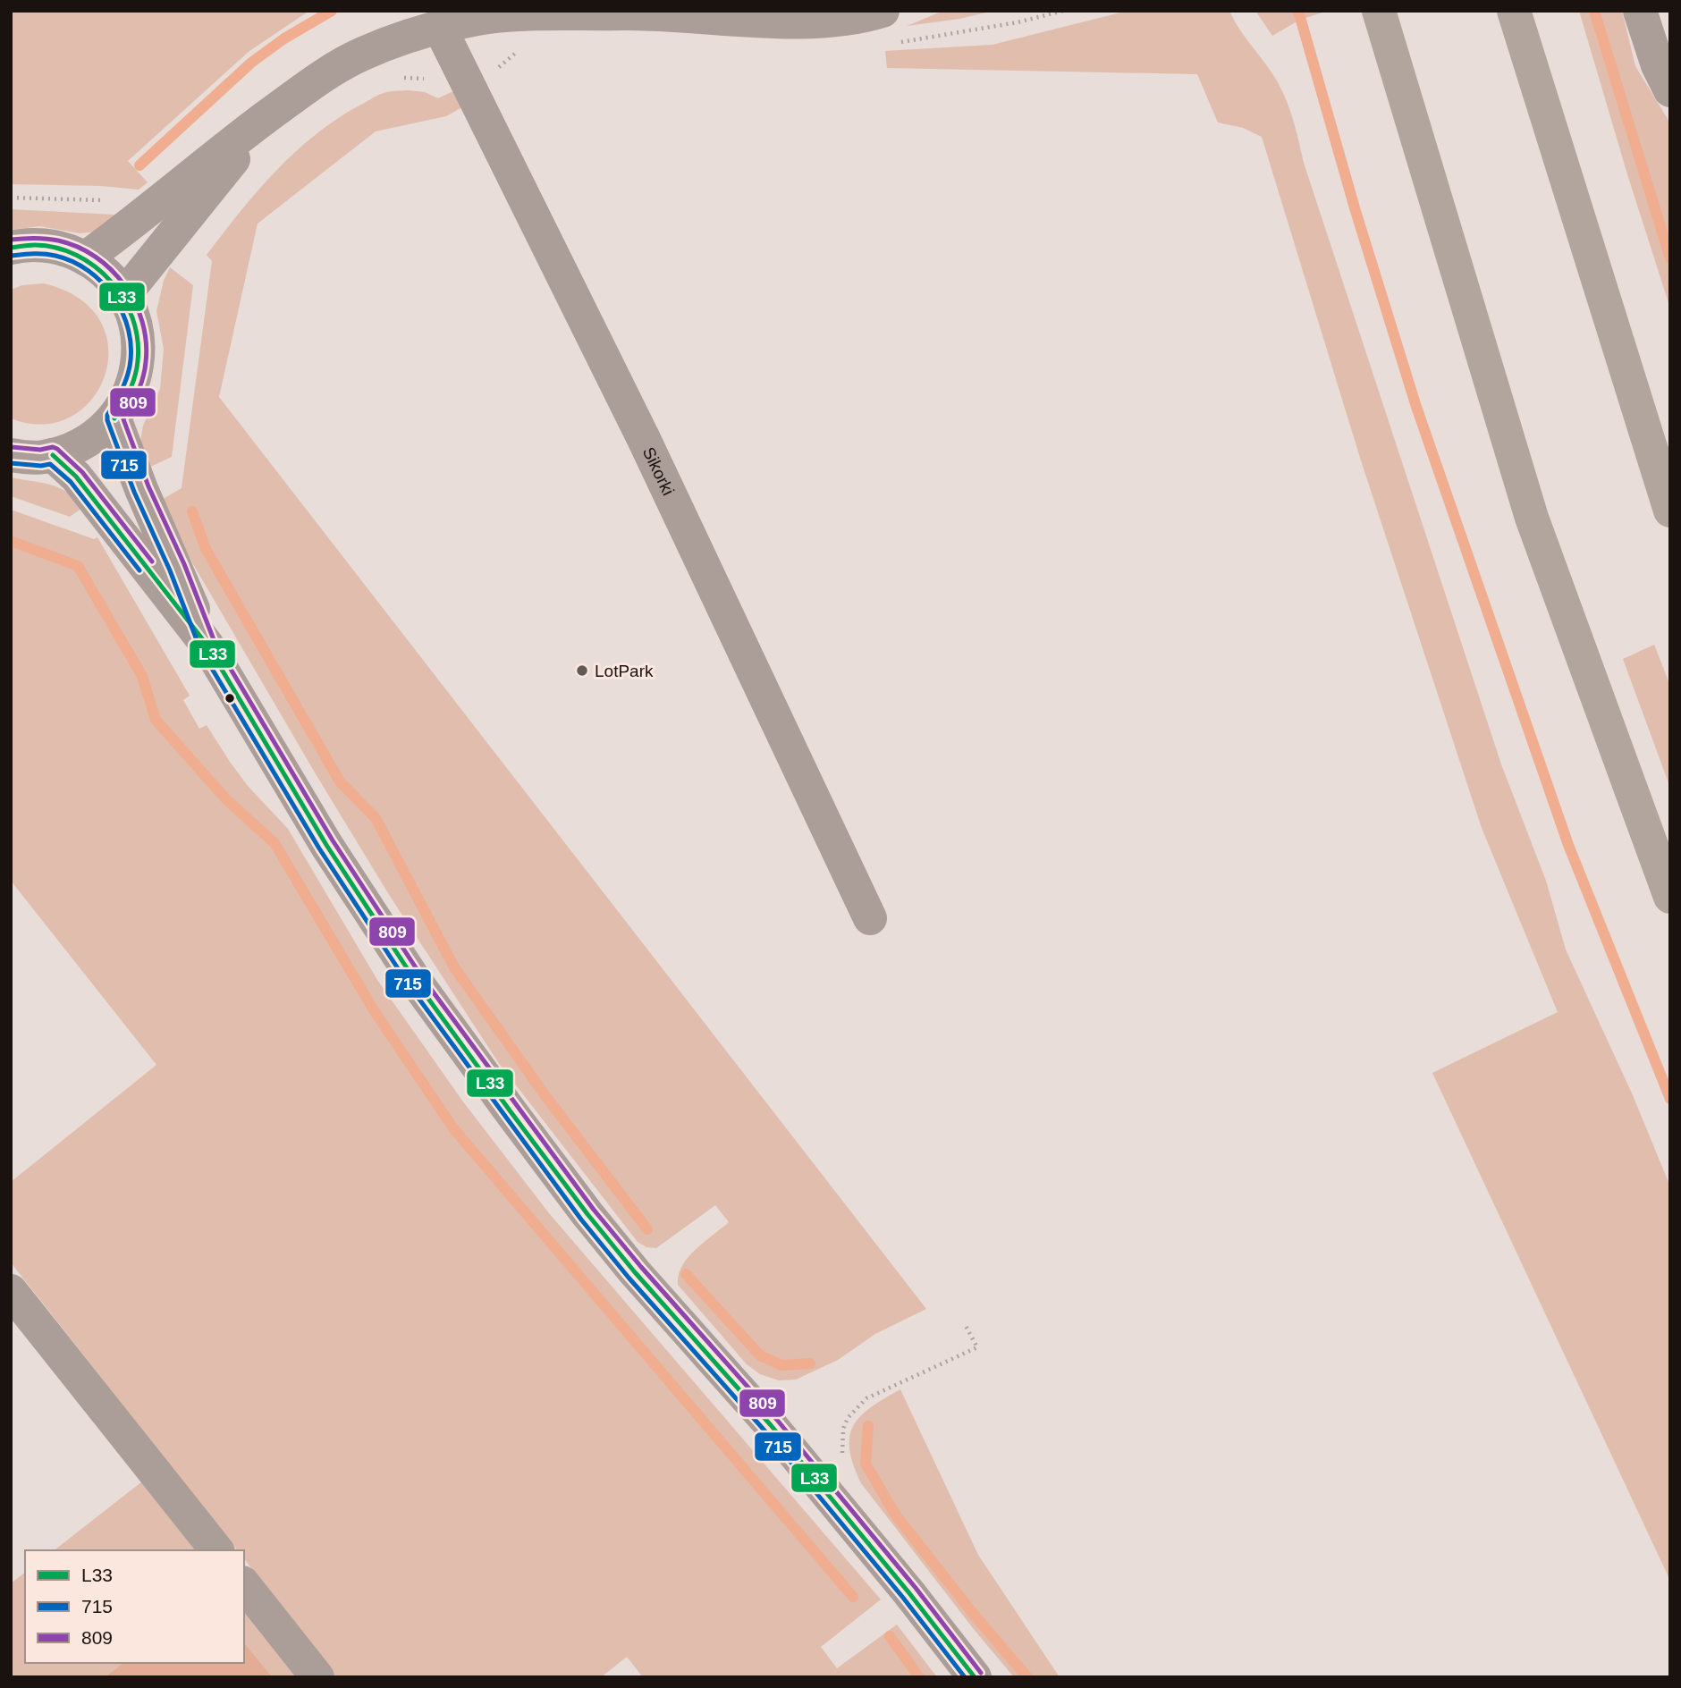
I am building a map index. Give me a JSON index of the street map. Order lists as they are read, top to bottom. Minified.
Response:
{"streets":{"street":["Sikorki"]},"places":["LotPark"],"lines":["transit line 809","transit line L33","transit line 715"],"legend":["L33","715","809"]}
